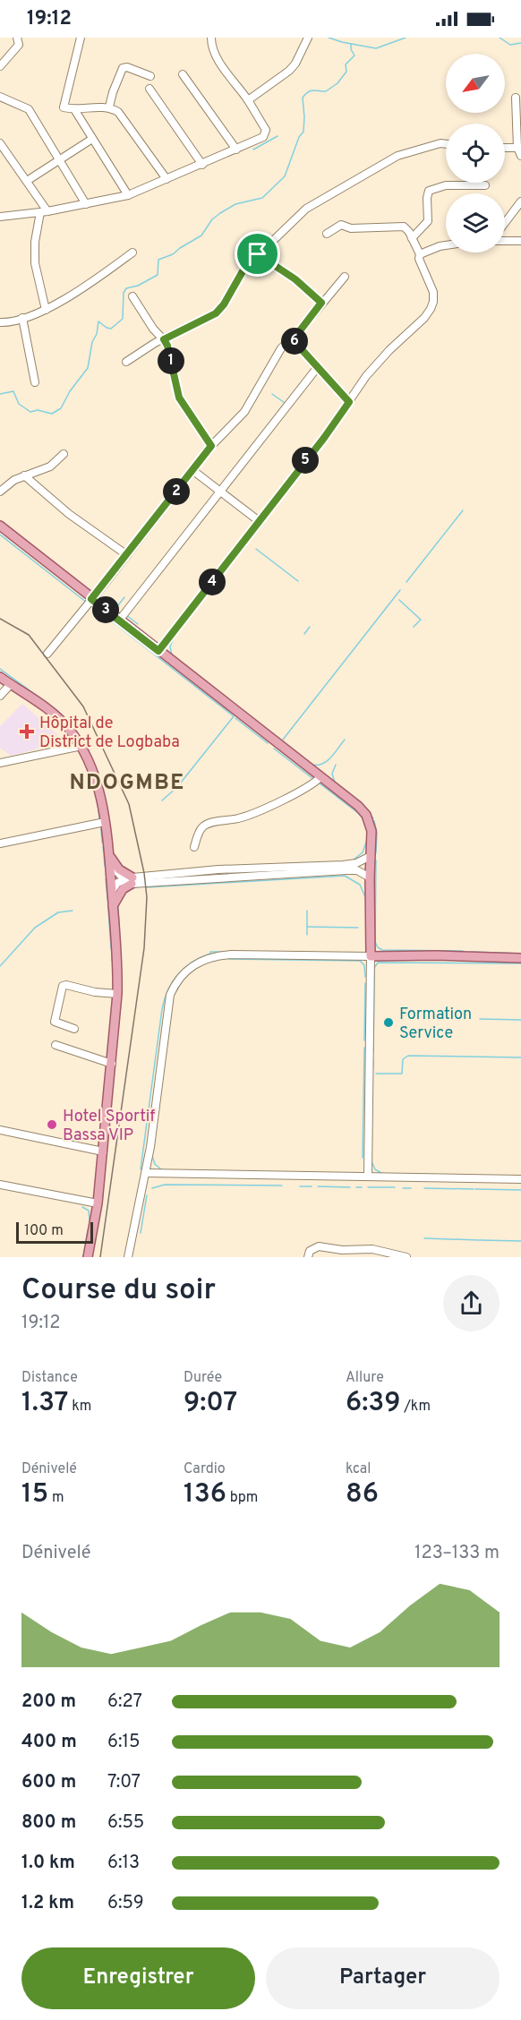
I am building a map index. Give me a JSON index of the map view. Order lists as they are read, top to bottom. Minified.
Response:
{"districts":["NDOGMBE"],"places":{"health":["Hôpital de District de Logbaba"],"other":["Formation Service","Hotel Sportif Bassa VIP"]},"scale_bar":"100 m","north":"bottom left","page":{"status":"19:12","pins":["6","1","5","2","4","3"],"scale":"100 m","heading":["Course du soir","19:12"],"stats":[["Distance","1.37 km"],["Durée","9:07"],["Allure","6:39 /km"],["Dénivelé","15 m"],["Cardio","136 bpm"],["kcal","86"]],"chart":["Dénivelé","123–133 m"],"list":[{"name":"200 m","note":"6:27"},{"name":"400 m","note":"6:15"},{"name":"600 m","note":"7:07"},{"name":"800 m","note":"6:55"},{"name":"1.0 km","note":"6:13"},{"name":"1.2 km","note":"6:59"}],"buttons":["Enregistrer","Partager"]}}
